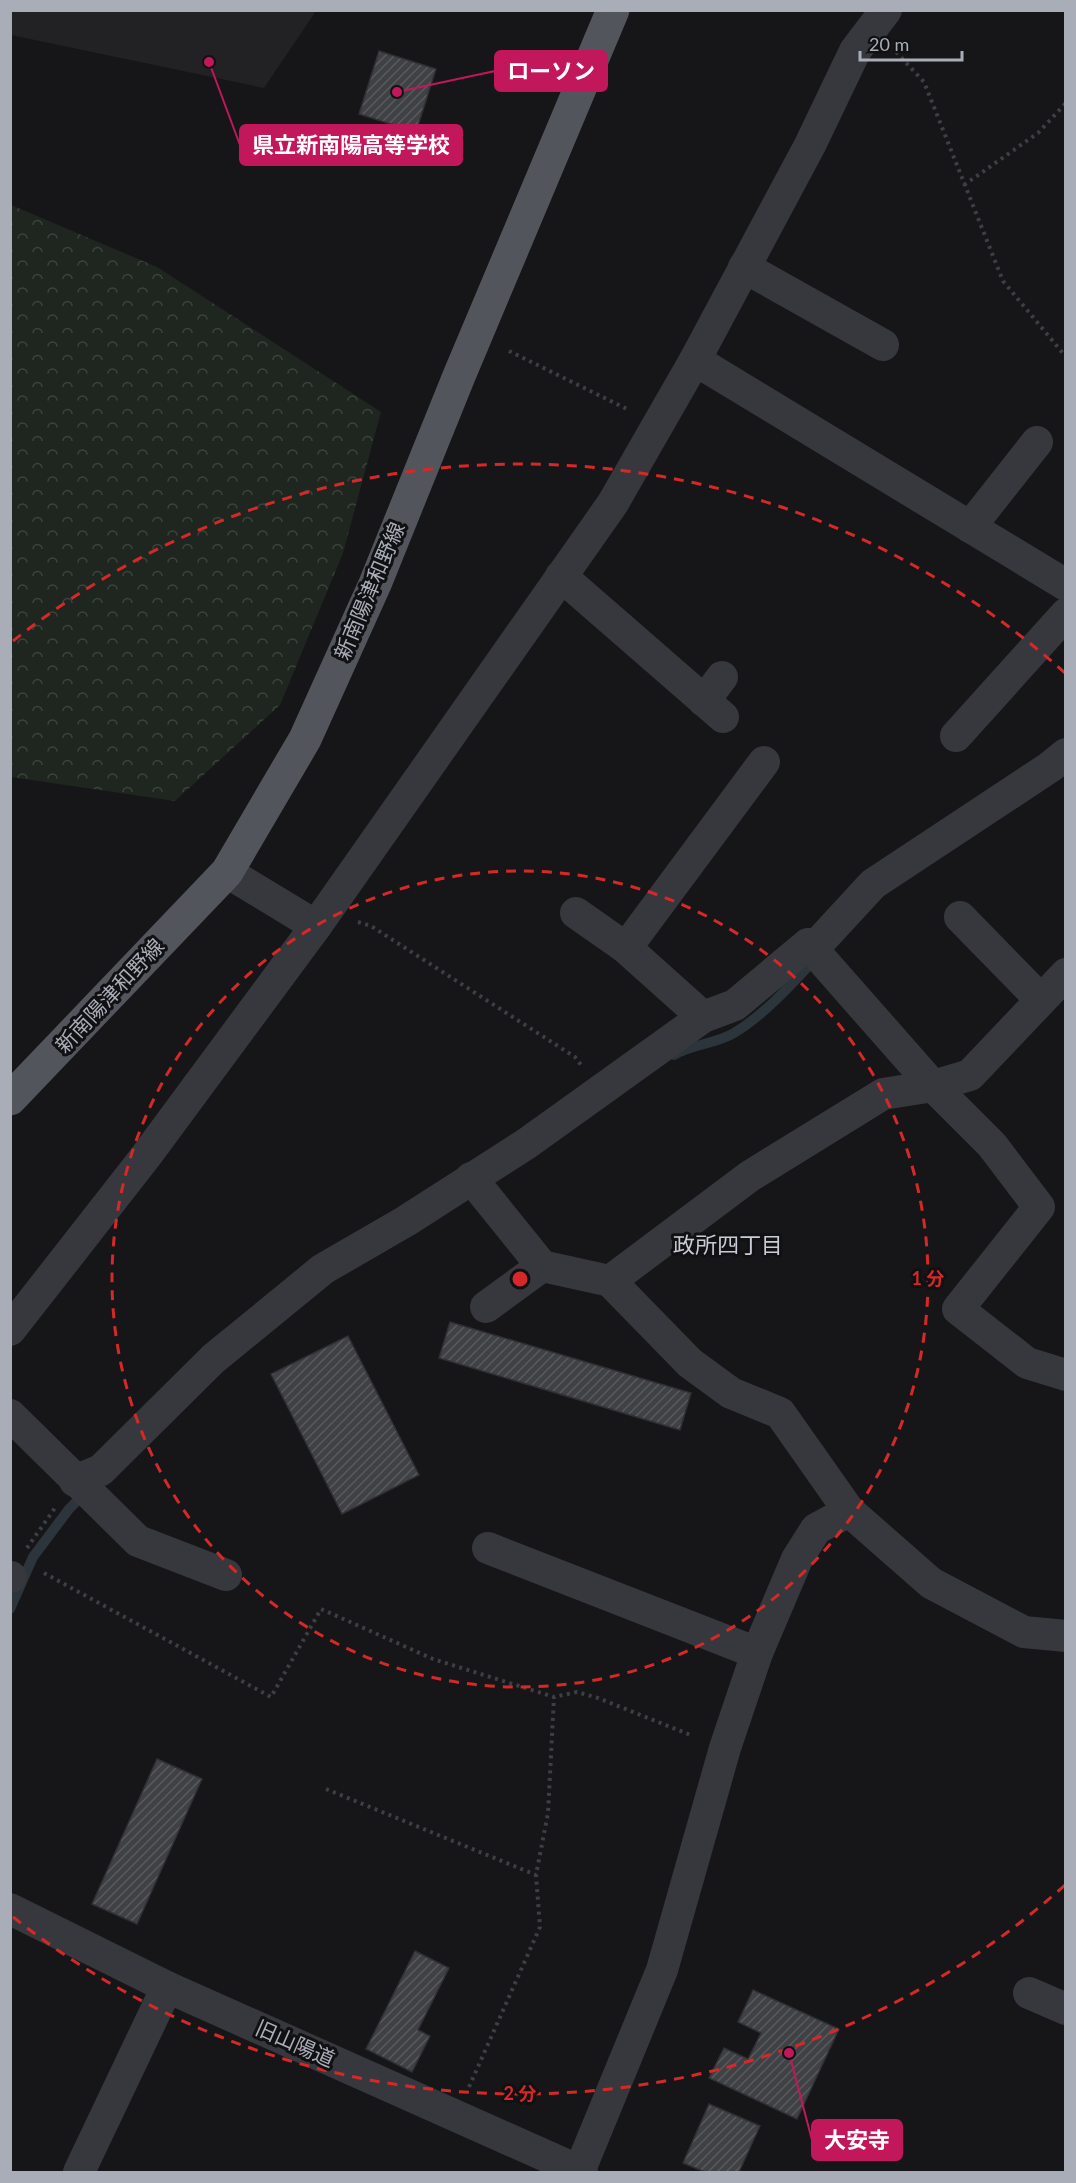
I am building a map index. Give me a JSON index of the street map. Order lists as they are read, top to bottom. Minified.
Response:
{"streets":{"main road":["新南陽津和野線"],"street":["旧山陽道"]},"districts":["政所四丁目"],"places":["県立新南陽高等学校","ローソン","大安寺"],"scale_bar":"20 m","rings":["1 分","2 分"]}
